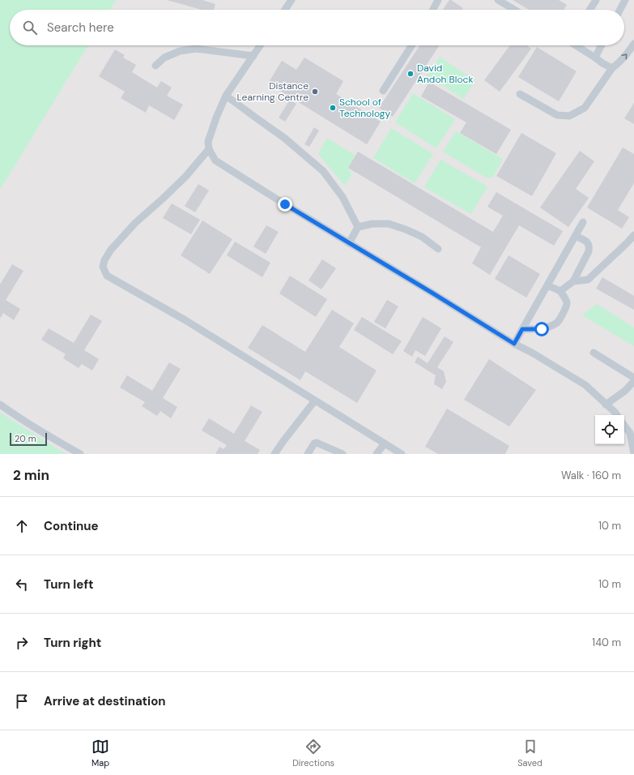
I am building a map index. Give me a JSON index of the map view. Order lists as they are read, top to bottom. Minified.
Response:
{"places":["David Andoh Block","Distance Learning Centre","School of Technology"],"scale_bar":"20 m","page":{"search":"Search here","scale":"20 m","heading":["2 min","Walk · 160 m"],"list":[["Continue","10 m"],["Turn left","10 m"],["Turn right","140 m"],"Arrive at destination"],"nav":["Map","Directions","Saved"]}}
